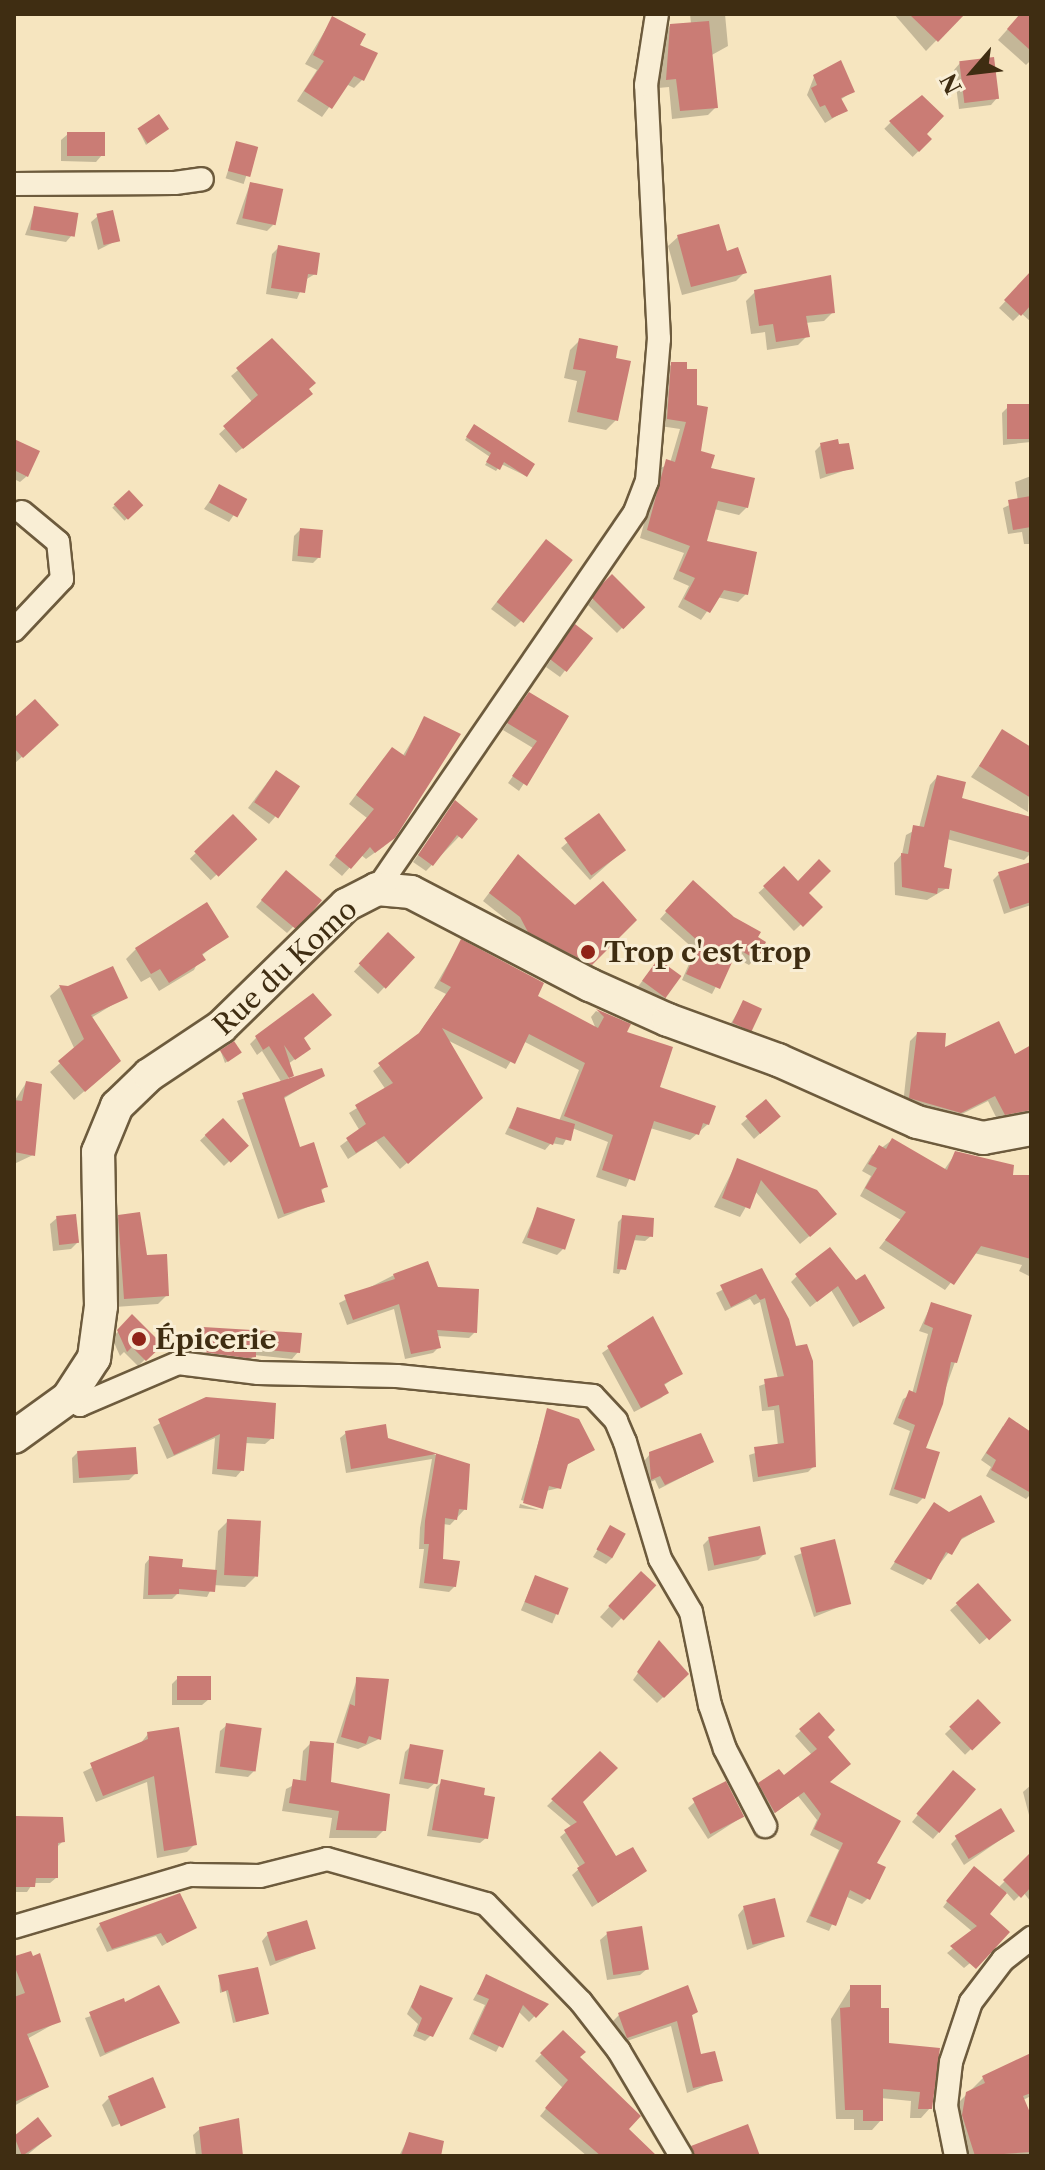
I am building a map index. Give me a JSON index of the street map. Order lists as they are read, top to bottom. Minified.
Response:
{"streets":{"street":["Rue du Komo"]},"places":["Trop c'est trop","Épicerie"],"north":"bottom left"}
